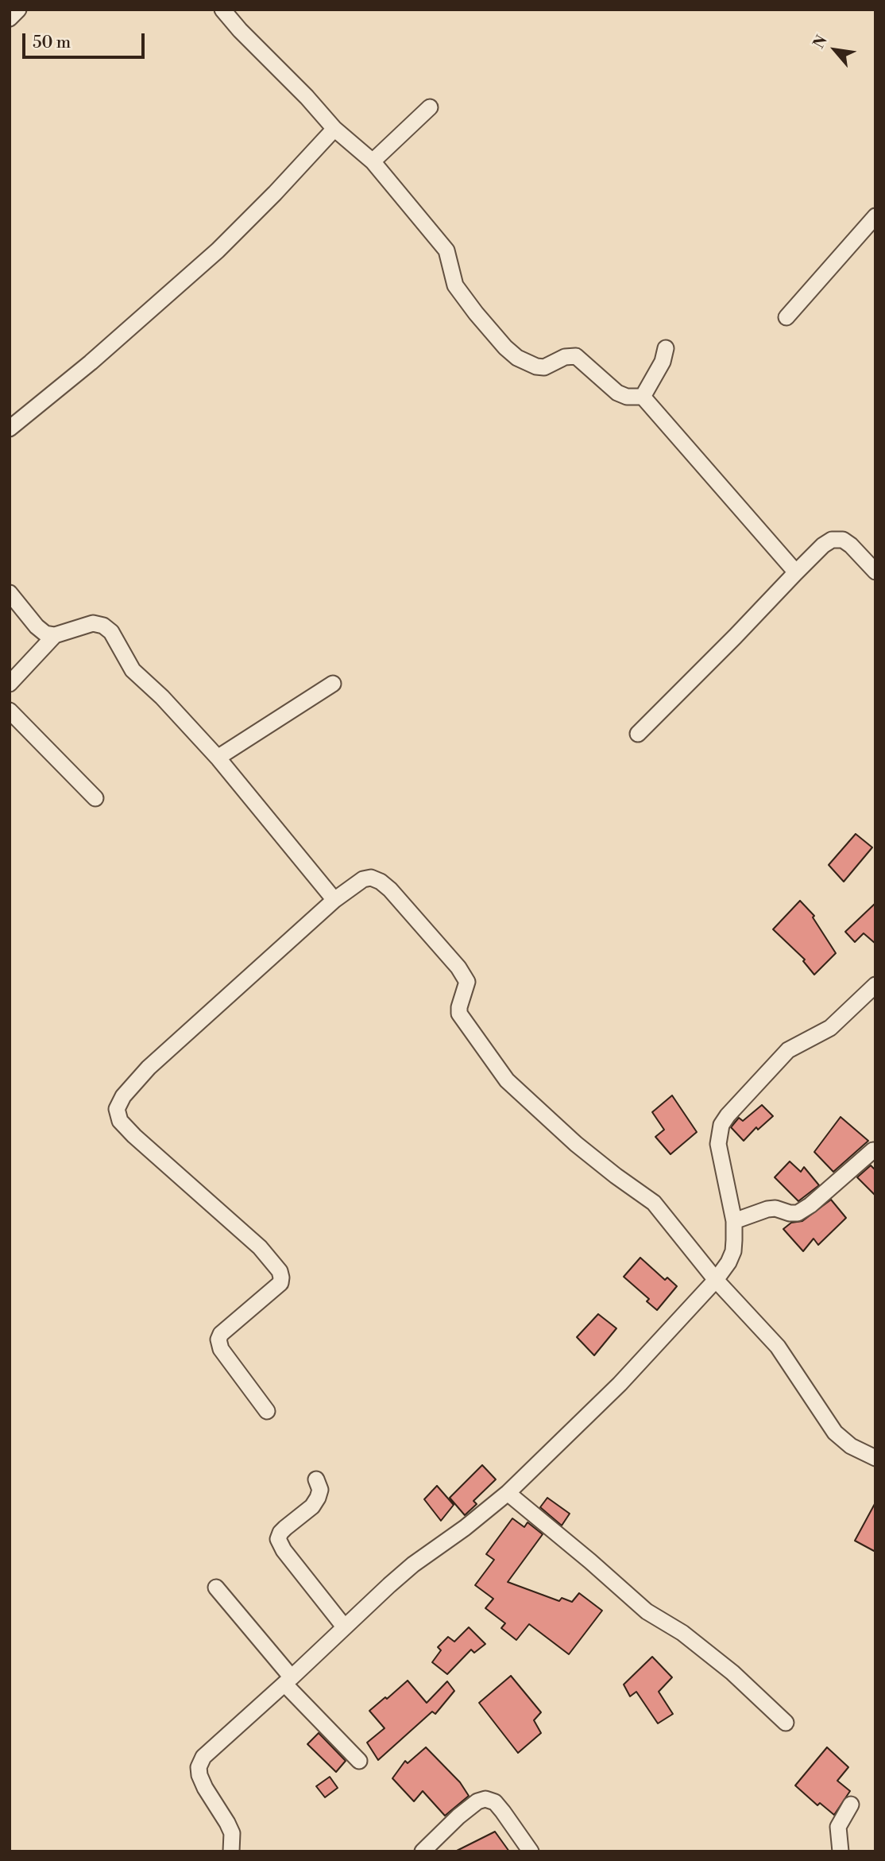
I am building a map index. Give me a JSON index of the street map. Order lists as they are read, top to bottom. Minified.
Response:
{"scale_bar":"50 m","north":"top left"}
